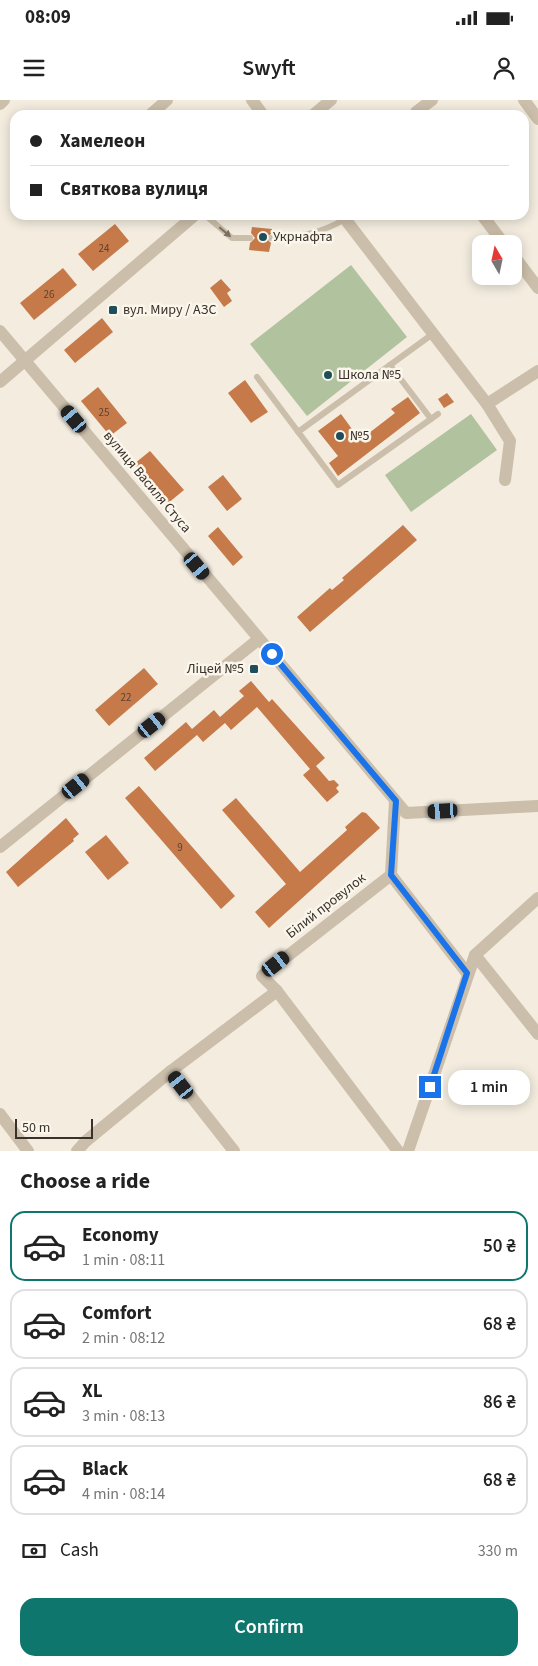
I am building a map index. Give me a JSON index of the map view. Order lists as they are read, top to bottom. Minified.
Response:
{"streets":{"street":["вулиця Василя Стуса","Білий провулок"]},"places":{"other":["Укрнафта","Школа №5","№5"],"transit":["вул. Миру / АЗС","Ліцей №5"]},"house_numbers":["24","26","25","22","9"],"scale_bar":"50 m","north":"top","page":{"status":"08:09","header":"Swyft","banner":["Хамелеон","Святкова вулиця"],"bubble":"1 min","scale":"50 m","heading":"Choose a ride","list":[{"name":"Economy","note":"1 min · 08:11","value":"50 ₴"},{"name":"Comfort","note":"2 min · 08:12","value":"68 ₴"},{"name":"XL","note":"3 min · 08:13","value":"86 ₴"},{"name":"Black","note":"4 min · 08:14","value":"68 ₴"}],"pay":["Cash","330 m"],"buttons":"Confirm"}}
